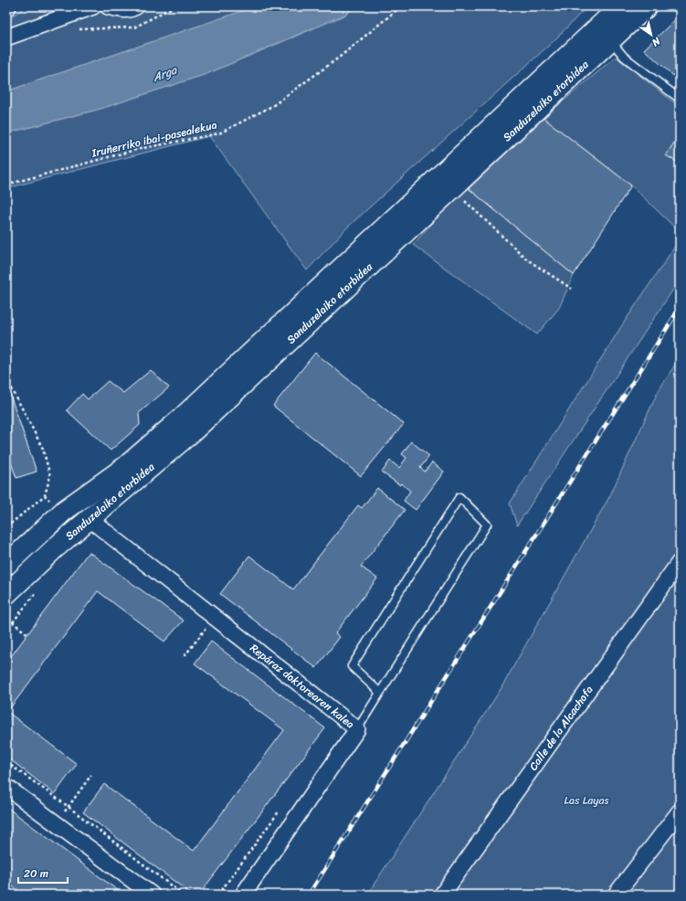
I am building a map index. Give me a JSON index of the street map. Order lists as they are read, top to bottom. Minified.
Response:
{"streets":{"main road":["Sanduzelaiko etorbidea"],"street":["Repáraz doktorearen kalea","Calle de la Alcachofa"],"path":["Iruñerriko ibai-pasealekua"]},"crossings":[["Sanduzelaiko etorbidea","Repáraz doktorearen kalea"]],"water":["Arga"],"parks":["Las Layas"],"scale_bar":"20 m","north":"bottom right"}
